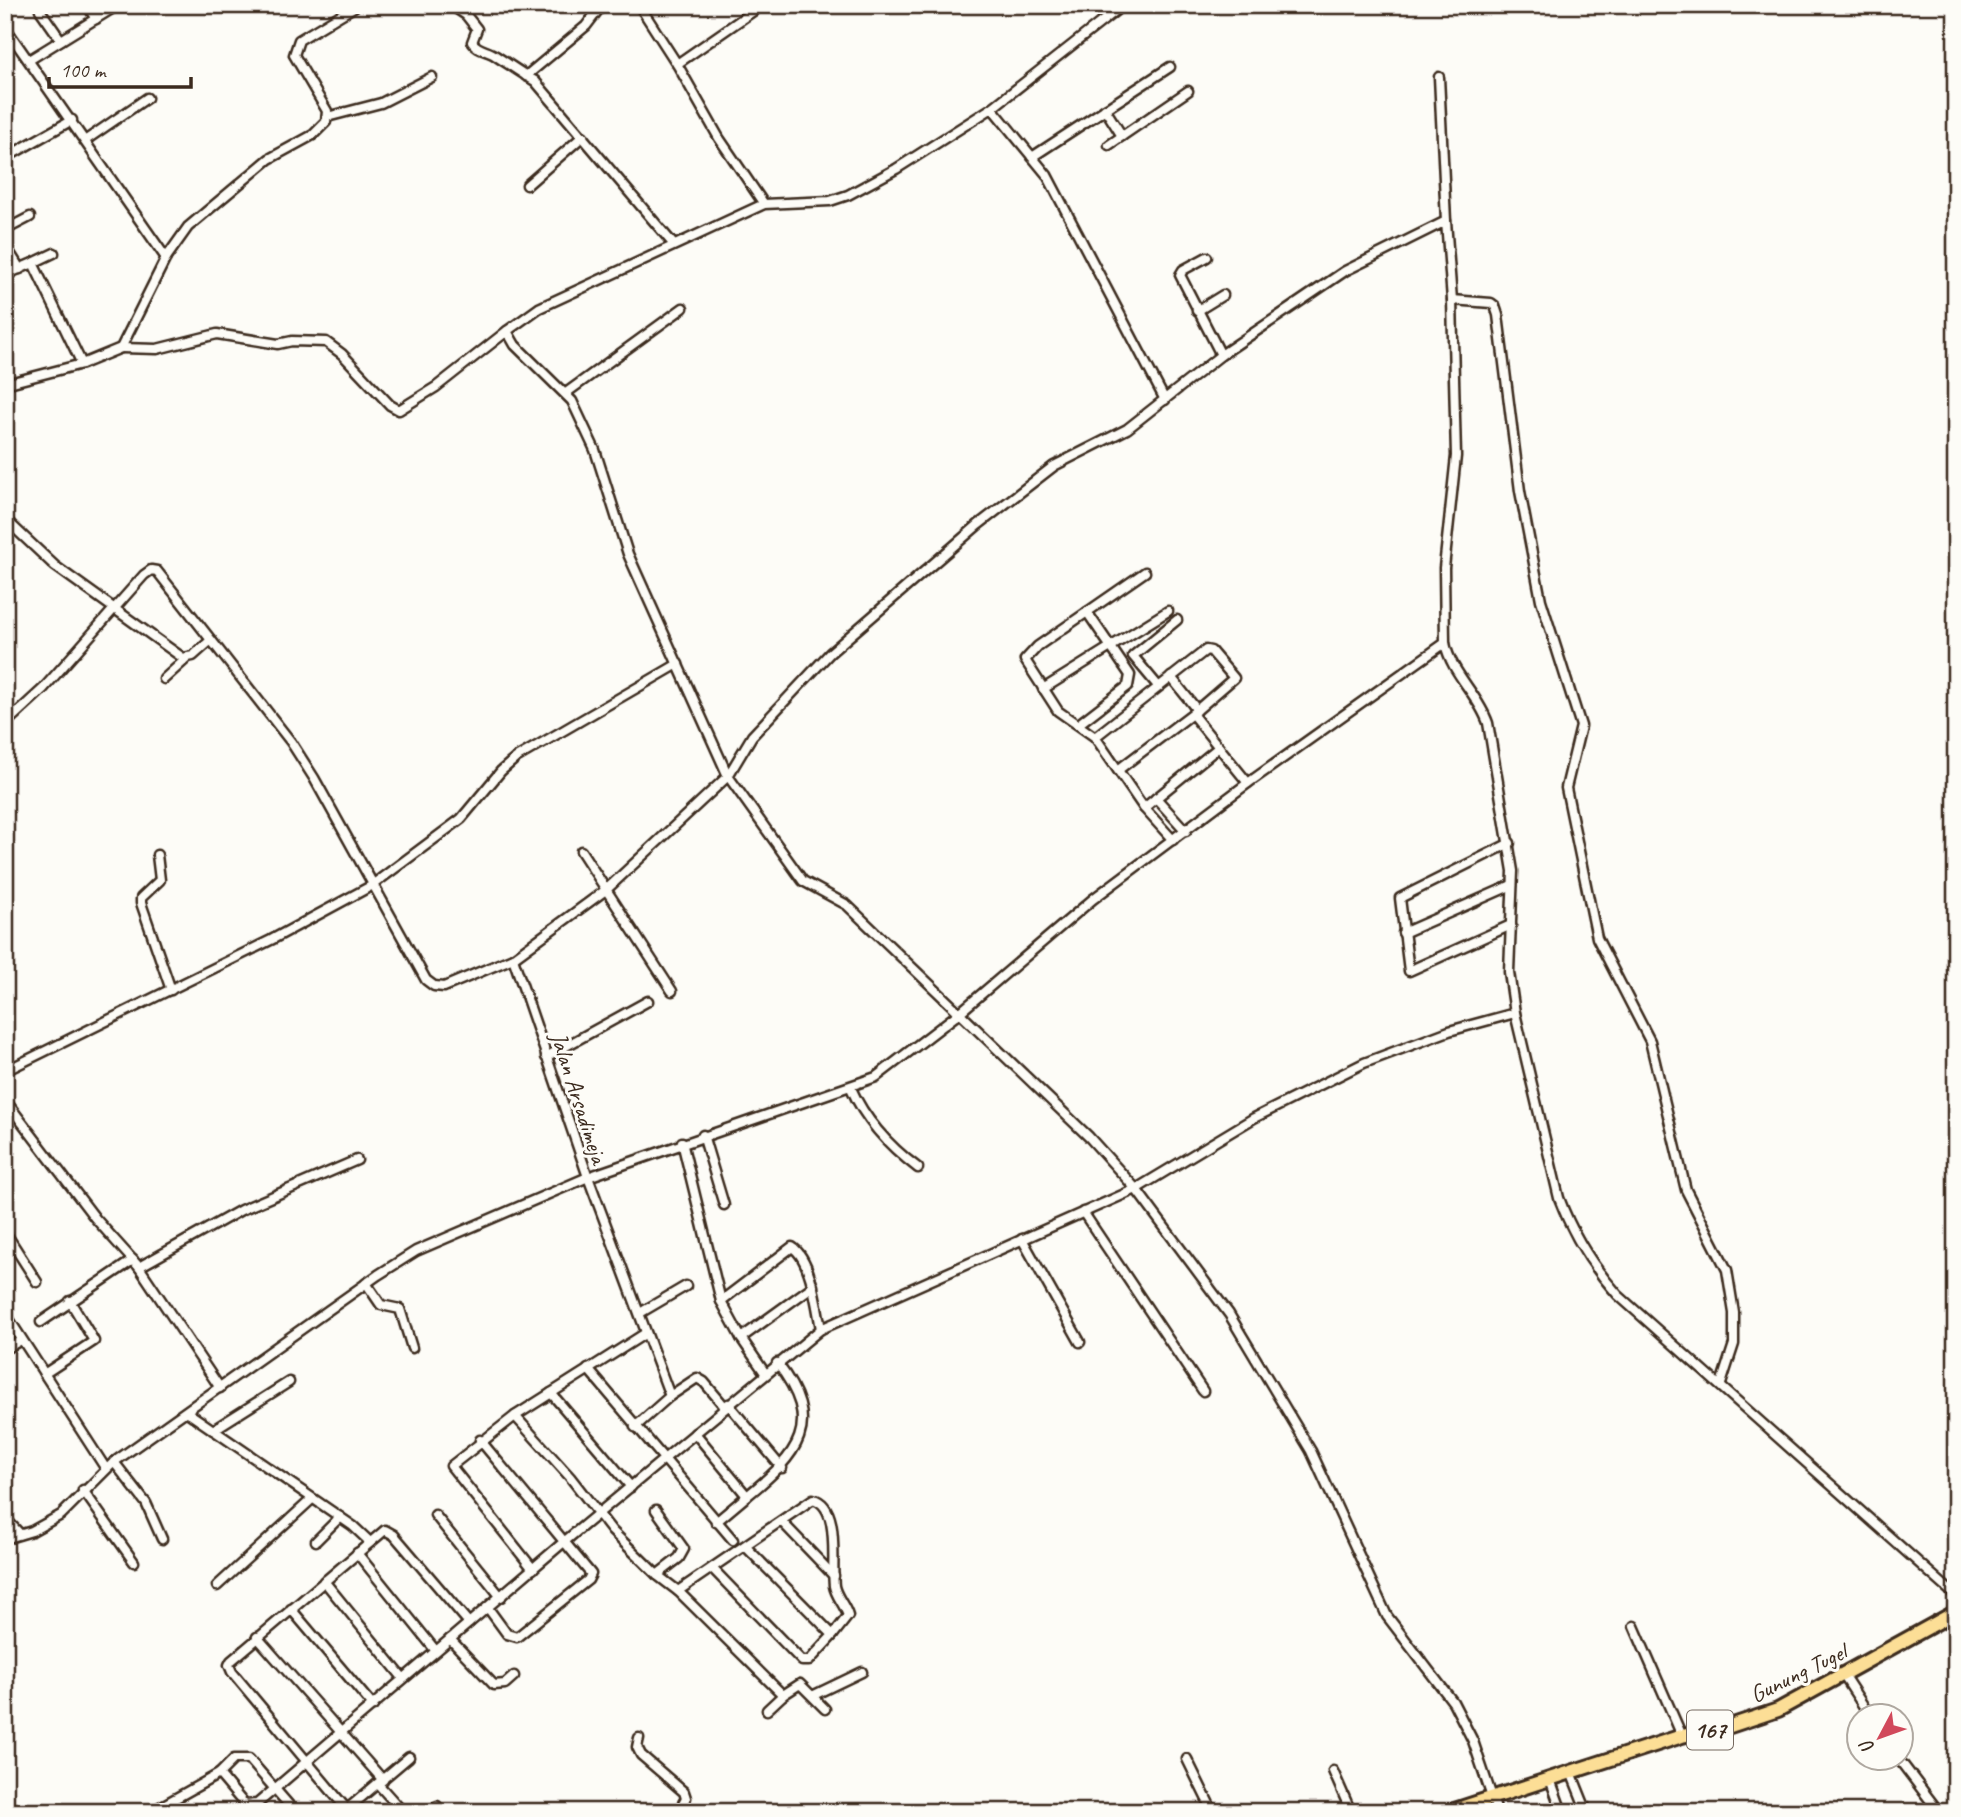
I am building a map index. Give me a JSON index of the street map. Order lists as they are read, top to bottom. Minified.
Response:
{"streets":{"main road":["Gunung Tugel","167"],"street":["Jalan Arsadimeja"]},"scale_bar":"100 m","north":"bottom left"}
